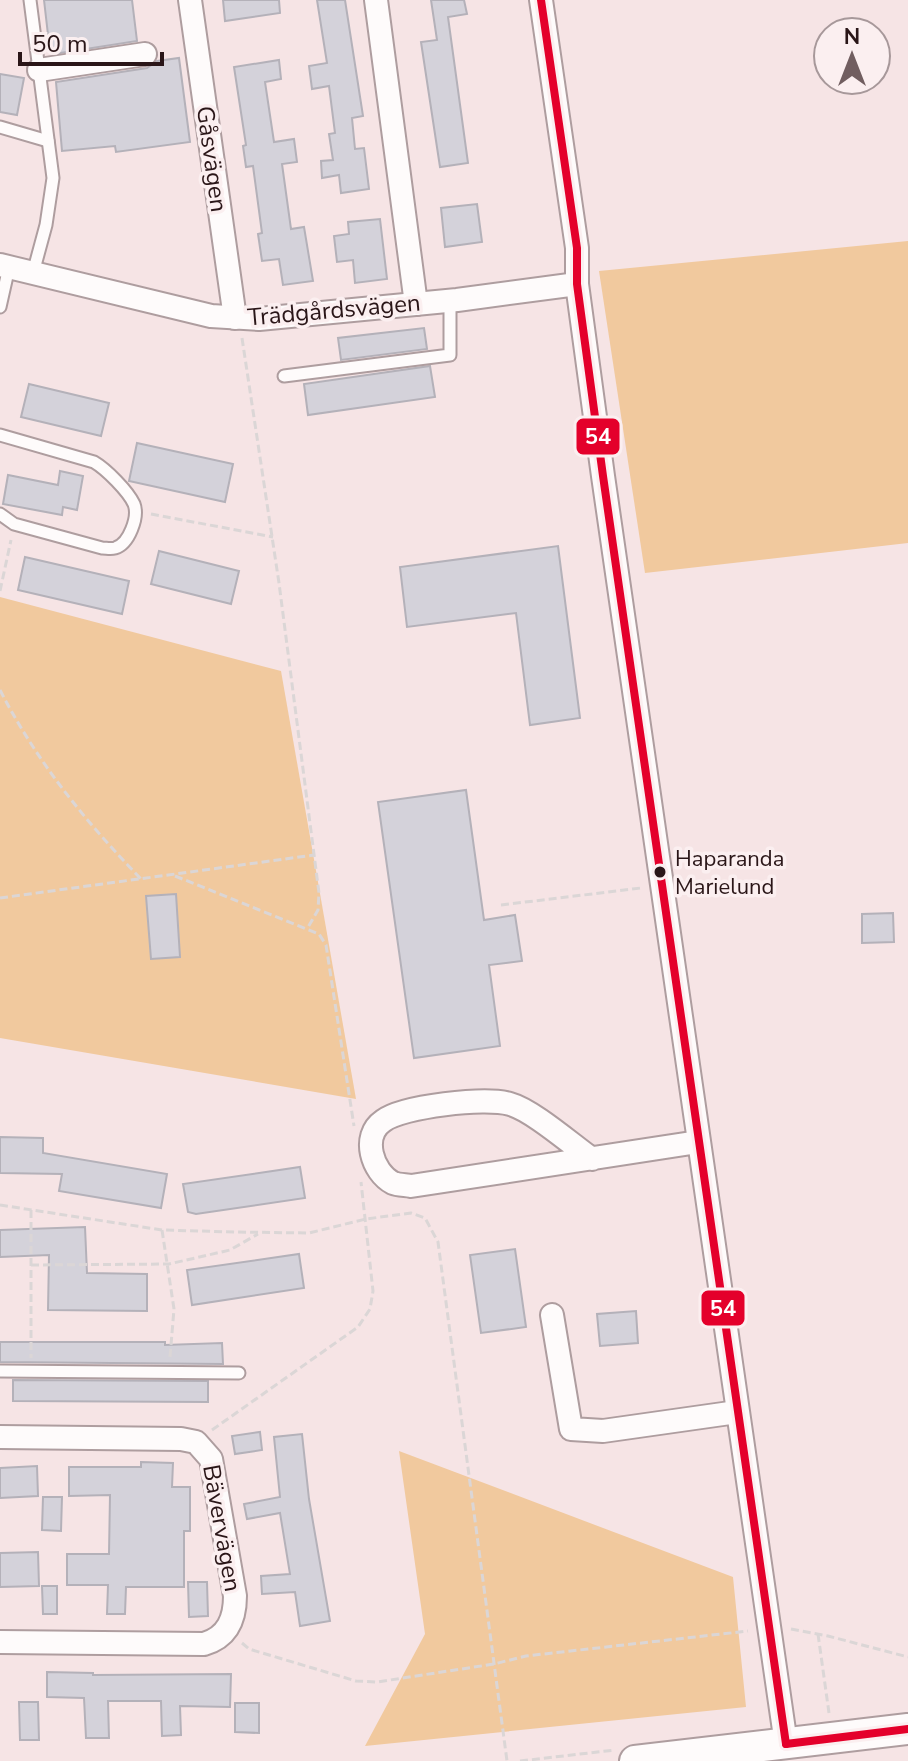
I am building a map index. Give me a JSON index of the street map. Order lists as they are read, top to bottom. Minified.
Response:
{"streets":{"street":["Gåsvägen","Trädgårdsvägen","Bävervägen"]},"crossings":[["Gåsvägen","Trädgårdsvägen"]],"places":["Haparanda Marielund"],"lines":["transit line 54"],"scale_bar":"50 m","north":"top"}
